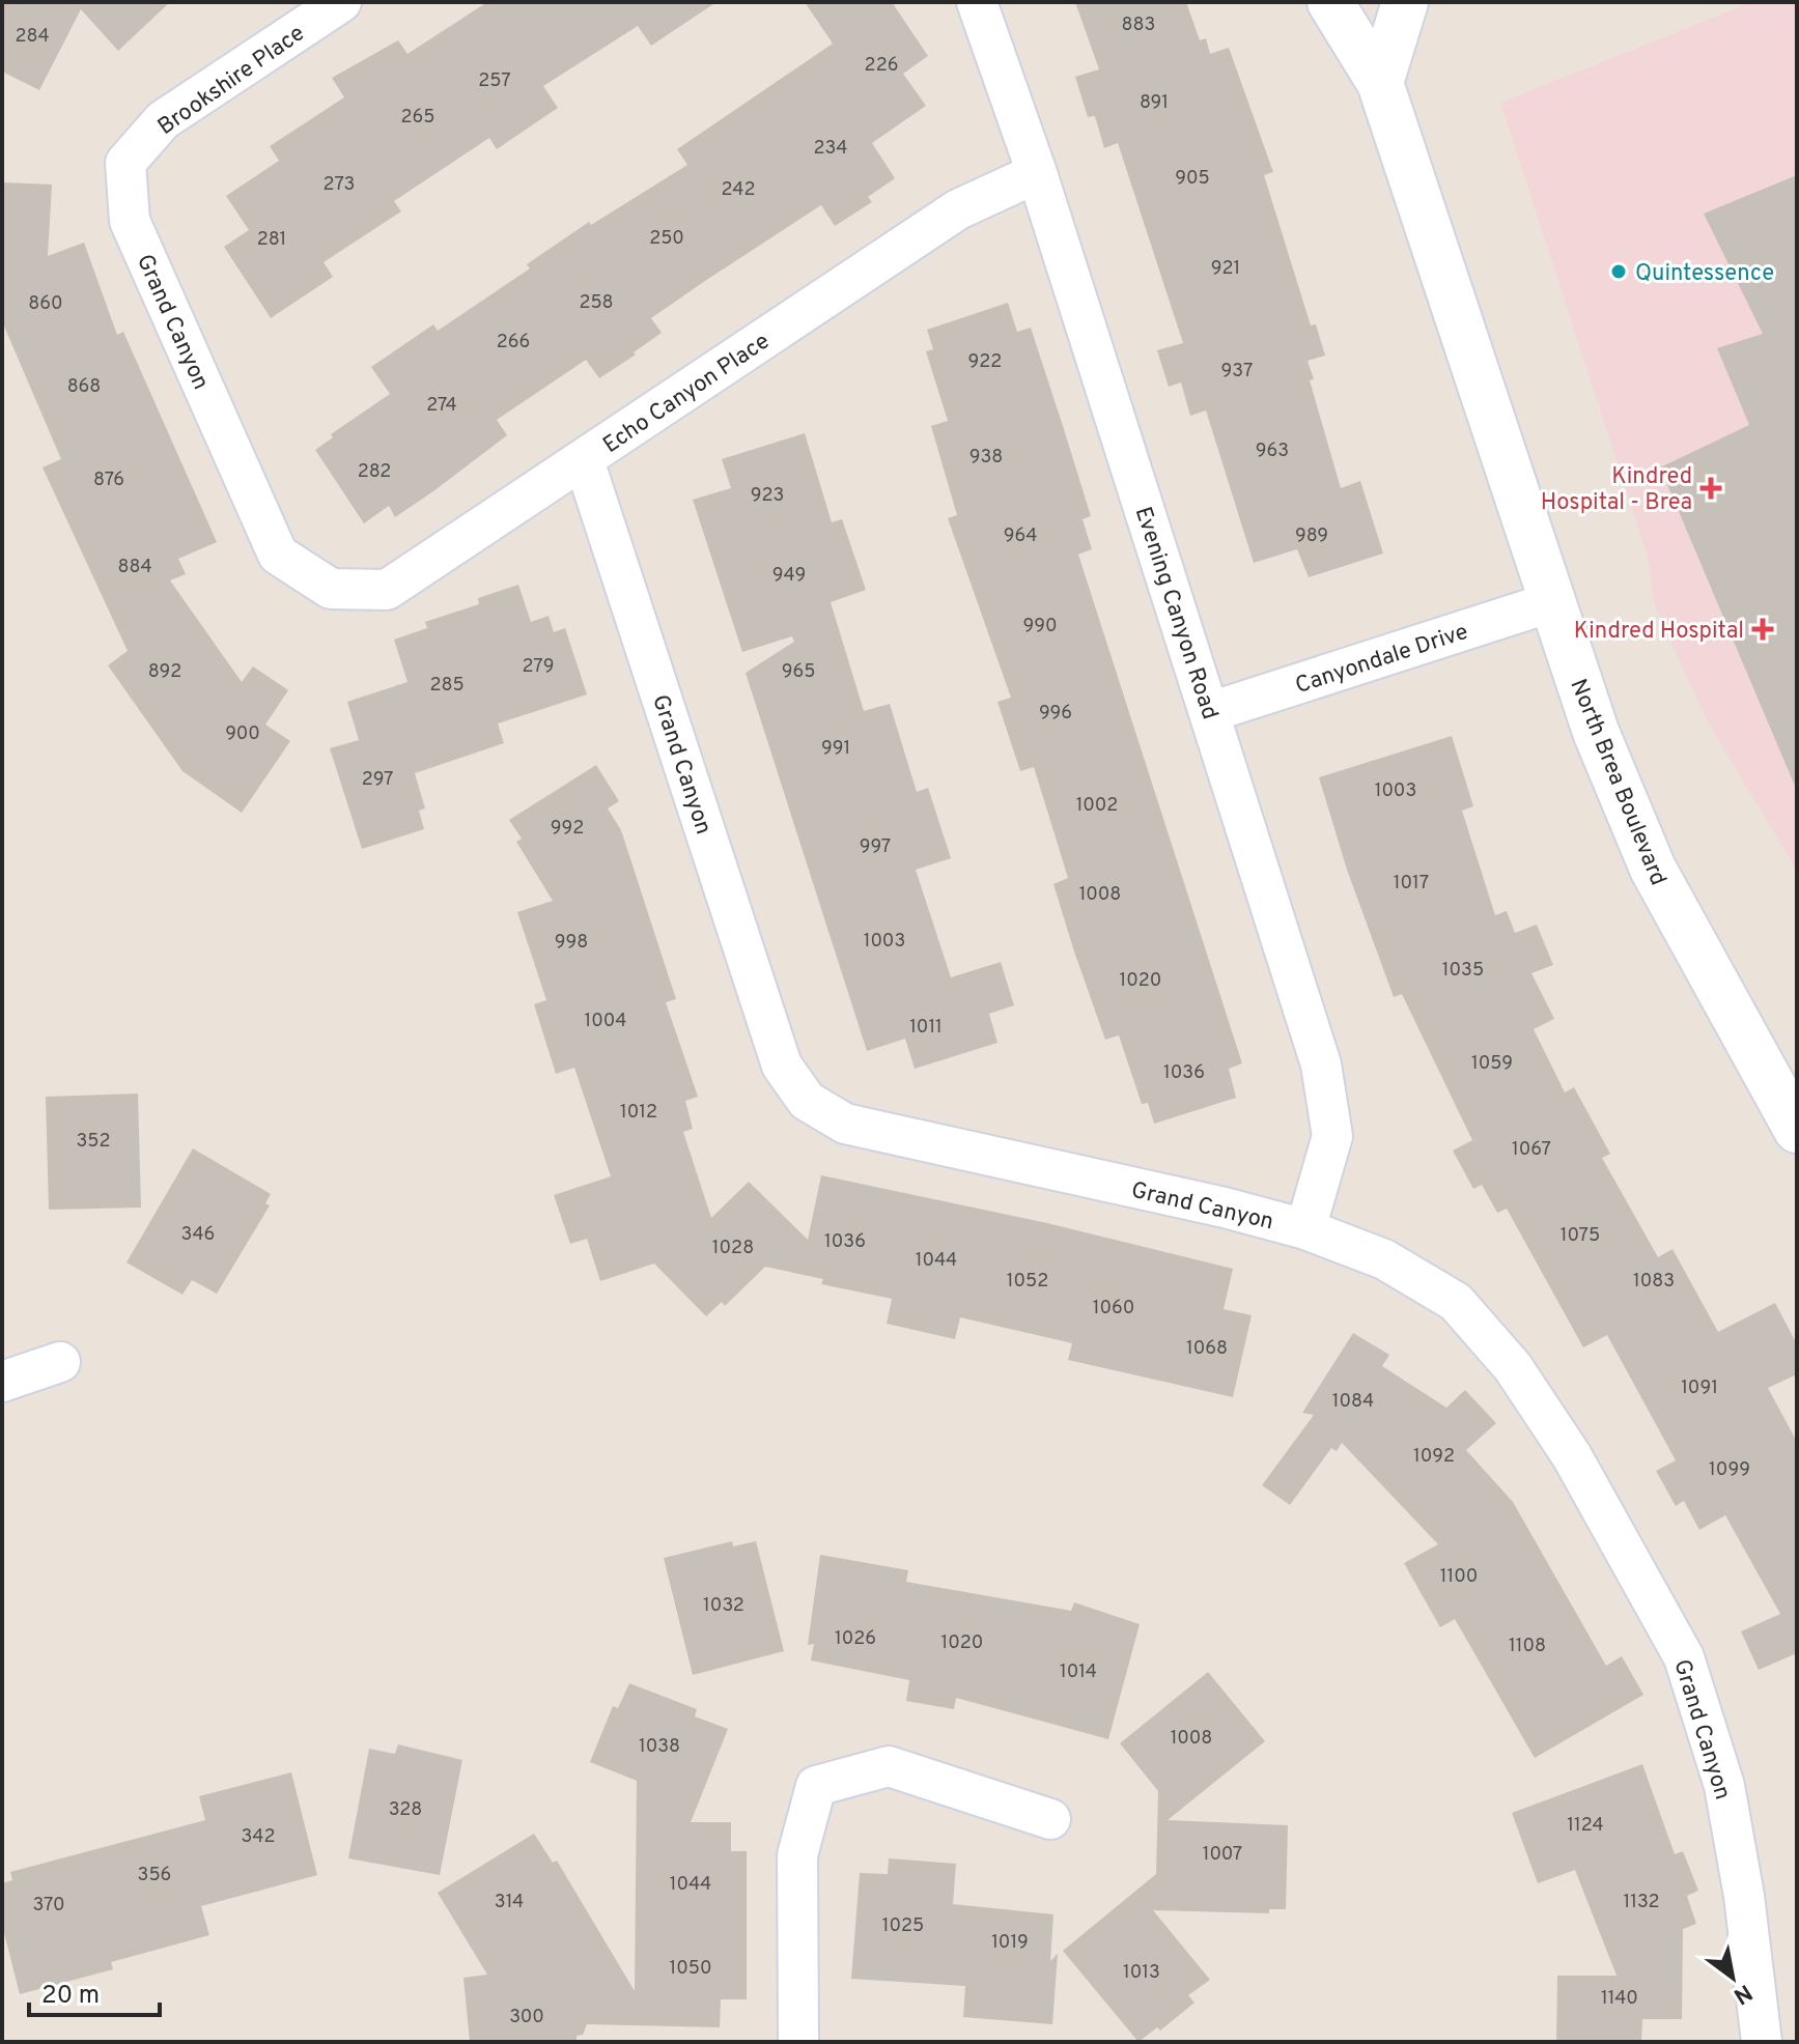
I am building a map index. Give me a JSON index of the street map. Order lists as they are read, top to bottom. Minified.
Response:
{"streets":{"main road":["North Brea Boulevard"],"street":["Brookshire Place","Grand Canyon","Echo Canyon Place","Evening Canyon Road","Canyondale Drive"]},"crossings":[["Brookshire Place","Grand Canyon"],["Grand Canyon","Echo Canyon Place"],["Grand Canyon","Evening Canyon Road"],["Echo Canyon Place","Evening Canyon Road"],["Evening Canyon Road","Canyondale Drive"],["Canyondale Drive","North Brea Boulevard"]],"places":{"other":["Quintessence"],"health":["Kindred Hospital - Brea","Kindred Hospital"]},"house_numbers":["883","284","226","257","891","265","234","905","273","242","250","281","921","258","860","266","922","937","868","274","963","938","282","876","923","964","989","884","949","990","279","892","965","285","996","900","991","297","1003","1002","992","997","1017","1008","1003","998","1035","1020","1004","1011","1059","1036","1012","352","1067","346","1075","1036","1028","1044","1052","1083","1060","1068","1091","1084","1092","1099","1100","1032","1026","1020","1108","1014","1008","1038","328","1124","342","1007","356","1044","314","1132","370","1025","1019","1050","1013","1140","300"],"scale_bar":"20 m","north":"bottom right"}
